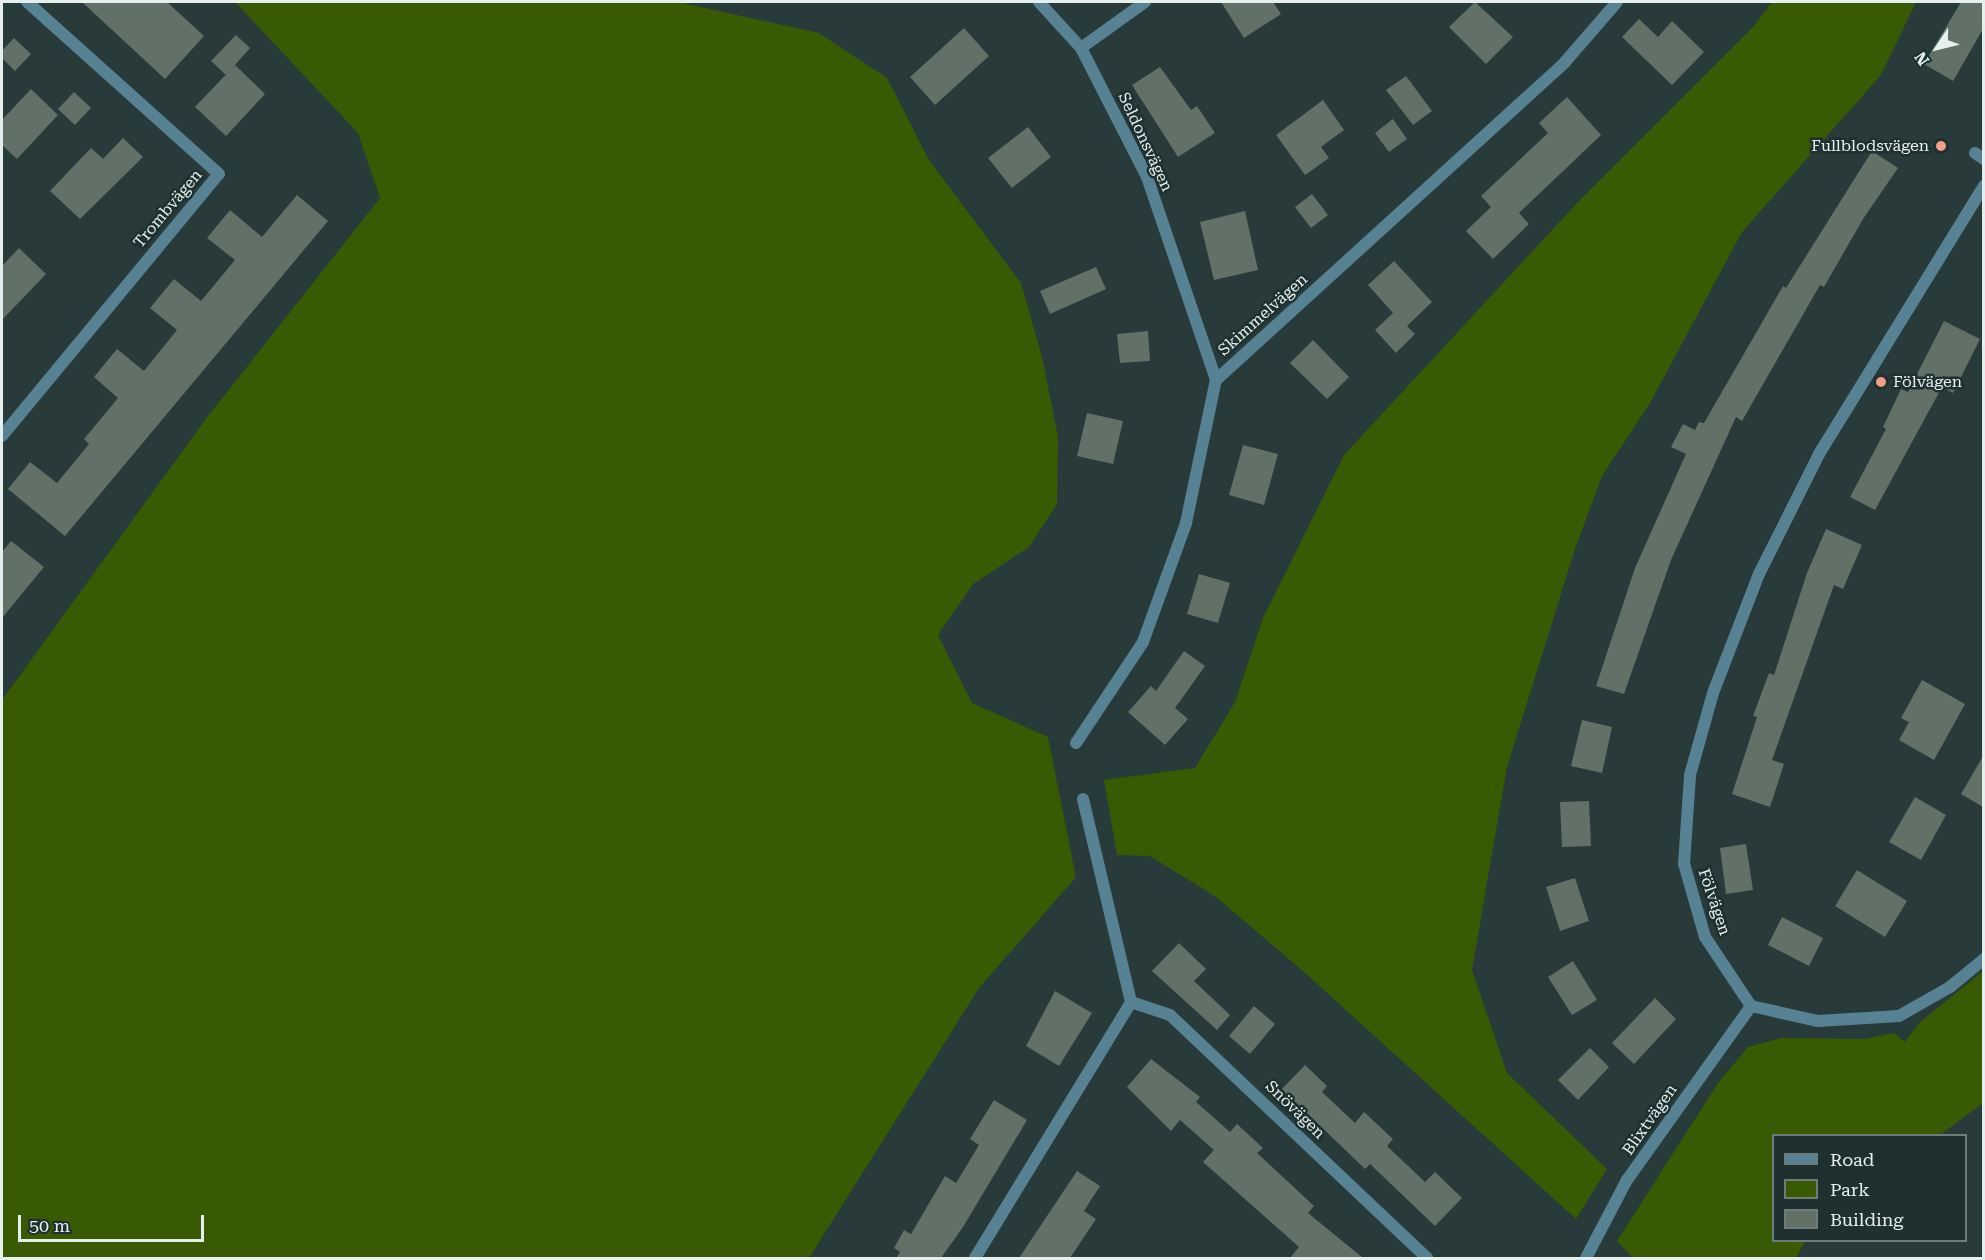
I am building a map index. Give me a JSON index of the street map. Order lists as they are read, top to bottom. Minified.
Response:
{"streets":{"street":["Seldonsvägen","Trombvägen","Skimmelvägen","Fölvägen","Snövägen","Blixtvägen"]},"crossings":[["Seldonsvägen","Skimmelvägen"],["Fölvägen","Blixtvägen"]],"places":["Fullblodsvägen","Fölvägen"],"legend":["Road","Park","Building"],"scale_bar":"50 m","north":"bottom left"}
